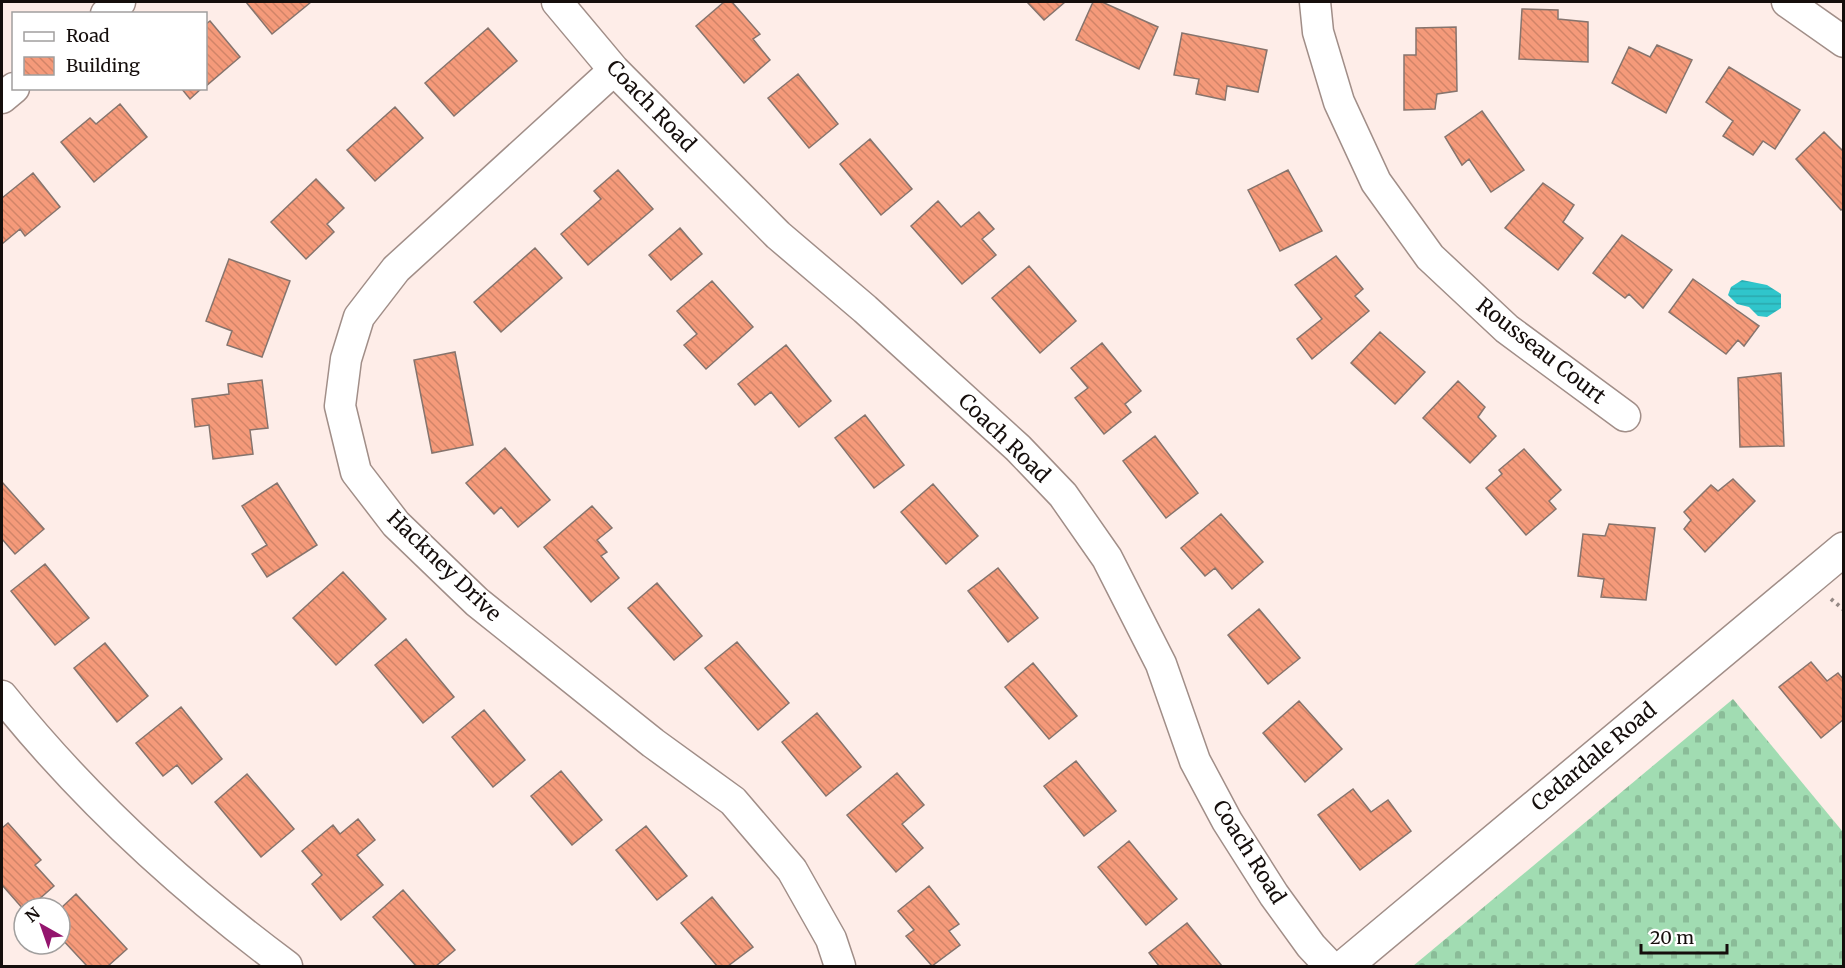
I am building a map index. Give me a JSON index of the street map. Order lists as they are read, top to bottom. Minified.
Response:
{"streets":{"street":["Coach Road","Rousseau Court","Hackney Drive","Cedardale Road"]},"crossings":[["Coach Road","Hackney Drive"]],"legend":["Road","Building"],"scale_bar":"20 m","north":"top left"}
